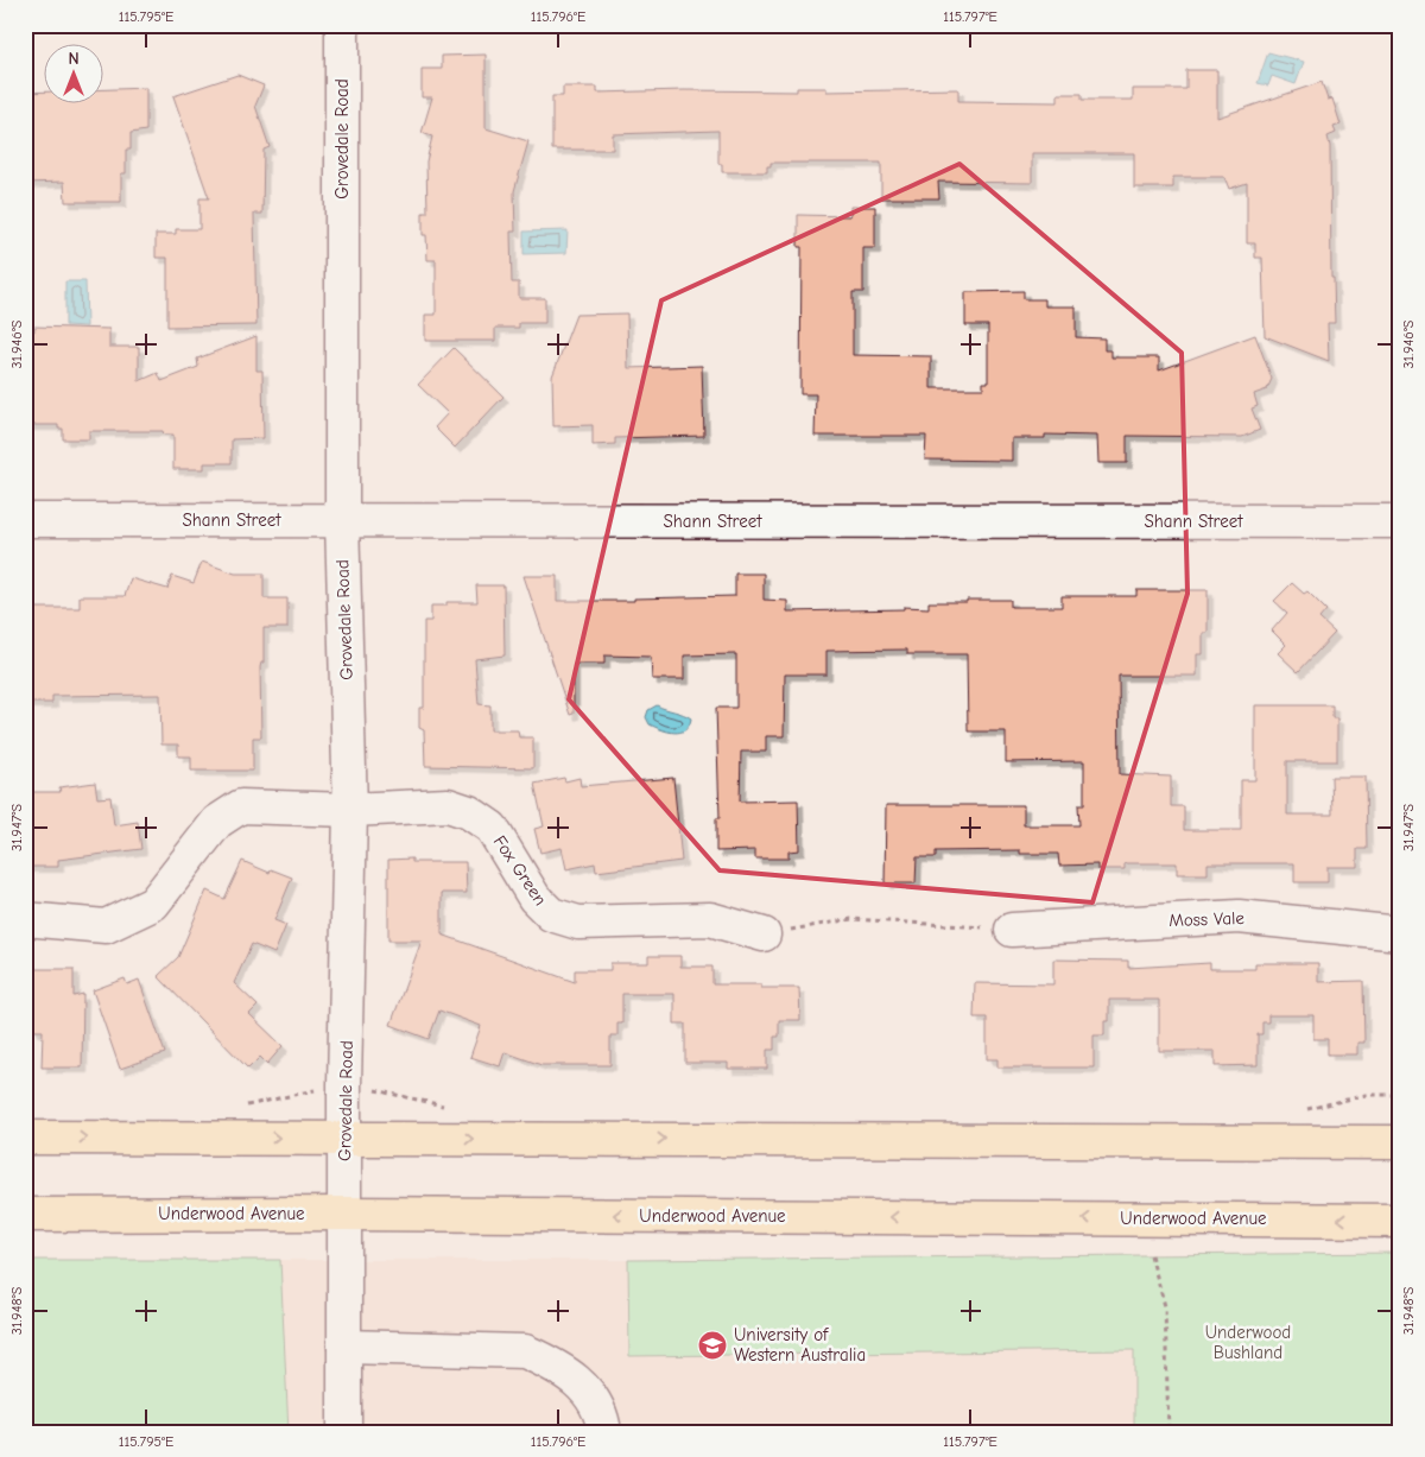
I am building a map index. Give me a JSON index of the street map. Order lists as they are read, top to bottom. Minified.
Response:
{"streets":{"main road":["Underwood Avenue"],"street":["Grovedale Road","Shann Street","Fox Green","Moss Vale"]},"crossings":[["Grovedale Road","Shann Street"],["Grovedale Road","Fox Green"],["Grovedale Road","Underwood Avenue"]],"parks":["Underwood Bushland"],"places":{"school or university":["University of Western Australia"]},"north":"top","coordinates":["115.795°E","115.796°E","115.797°E","31.946°S","31.947°S","31.948°S"]}
